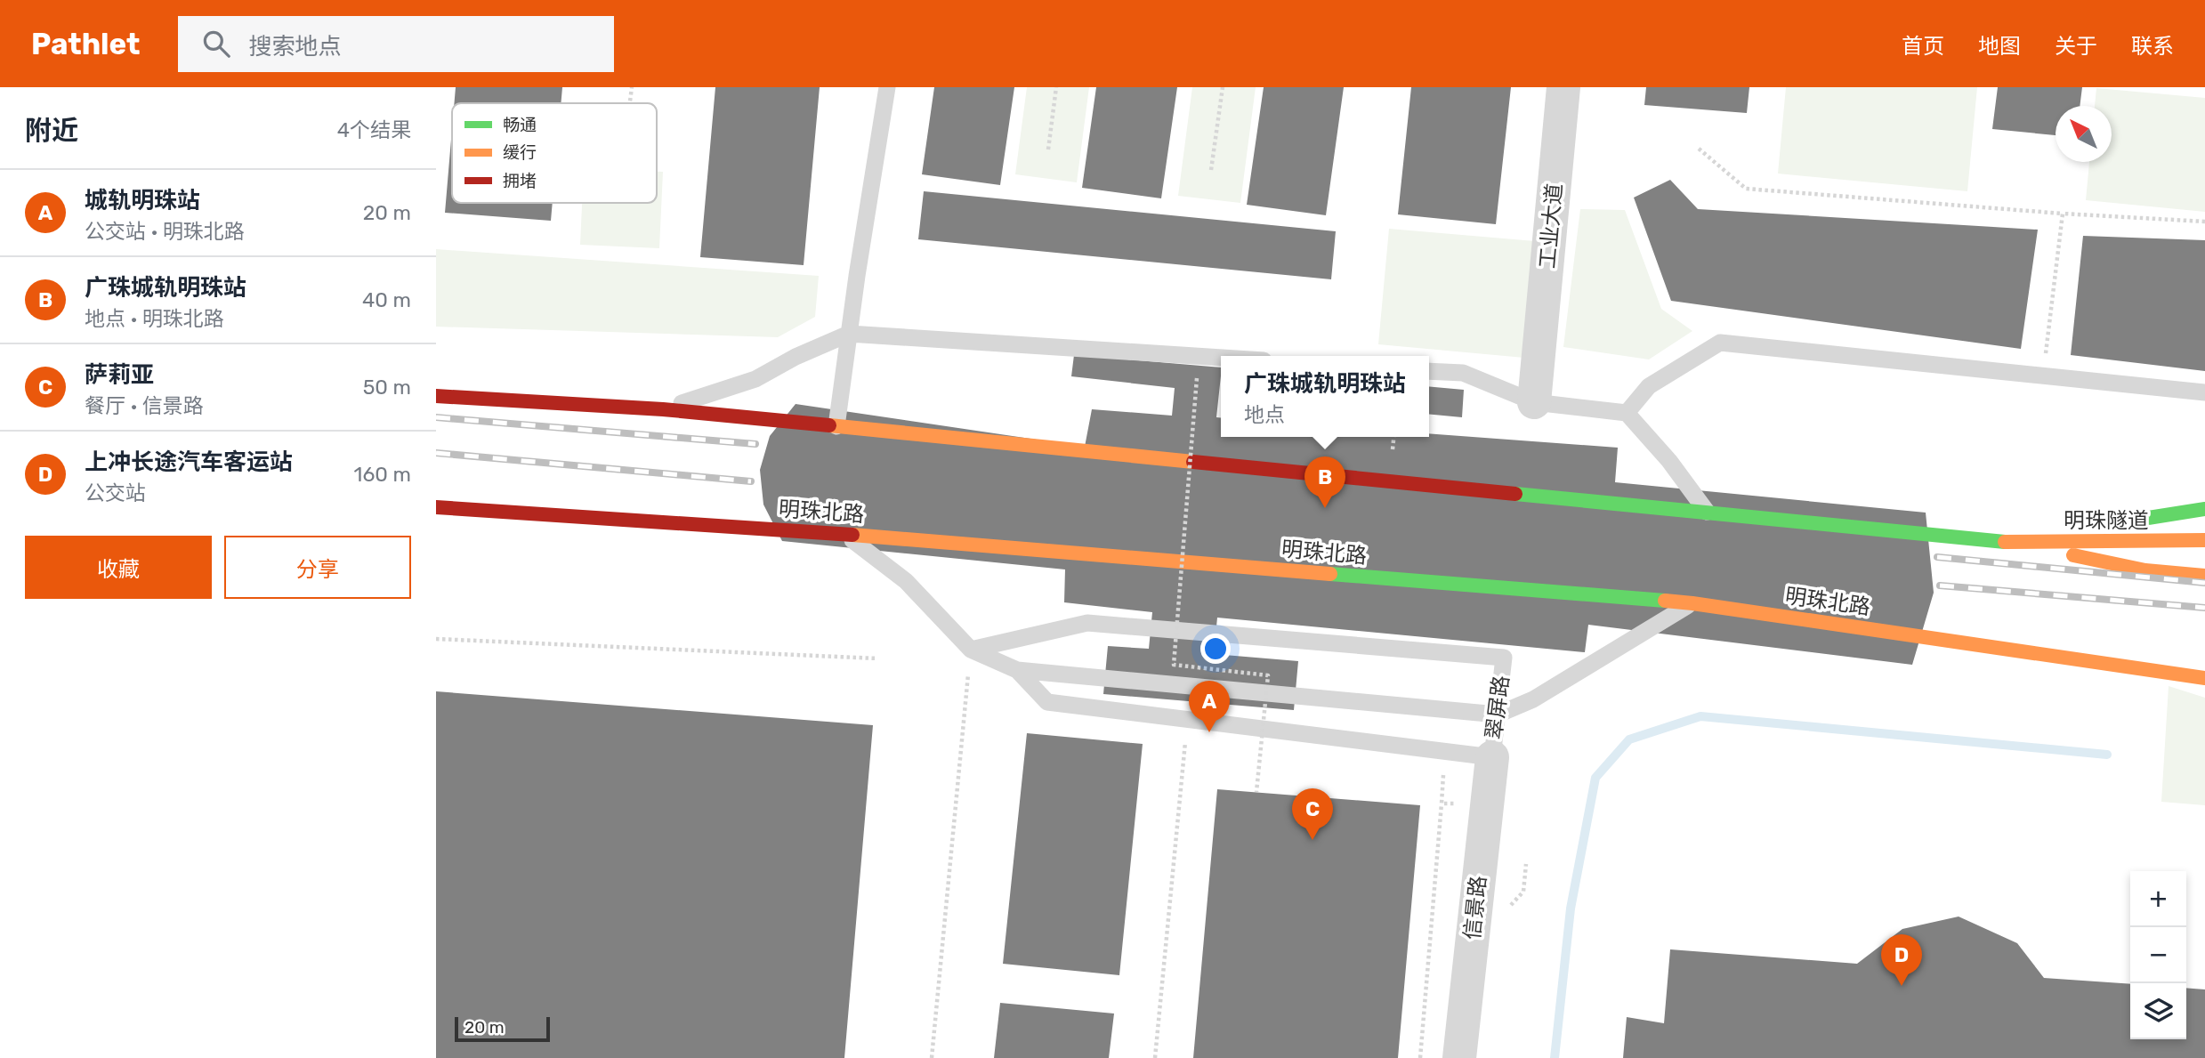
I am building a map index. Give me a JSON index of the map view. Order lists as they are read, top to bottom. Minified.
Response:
{"streets":{"highway":["明珠北路","明珠隧道"],"street":["工业大道","信景路"],"lane":["翠屏路"]},"crossings":[["翠屏路","信景路"]],"legend":["畅通","缓行","拥堵"],"scale_bar":"20 m","north":"top left","page":{"header":"Pathlet","search":"搜索地点","nav":["首页","地图","关于","联系"],"heading":["附近","4个结果"],"list":[{"mark":"A","name":"城轨明珠站","note":"公交站 · 明珠北路","value":"20 m"},{"mark":"B","name":"广珠城轨明珠站","note":"地点 · 明珠北路","value":"40 m"},{"mark":"C","name":"萨莉亚","note":"餐厅 · 信景路","value":"50 m"},{"mark":"D","name":"上冲长途汽车客运站","note":"公交站","value":"160 m"}],"popup":["广珠城轨明珠站","地点"],"pins":["B","A","C","D"],"buttons":["收藏","分享"],"map_buttons":["+","−"],"scale":"20 m"}}
